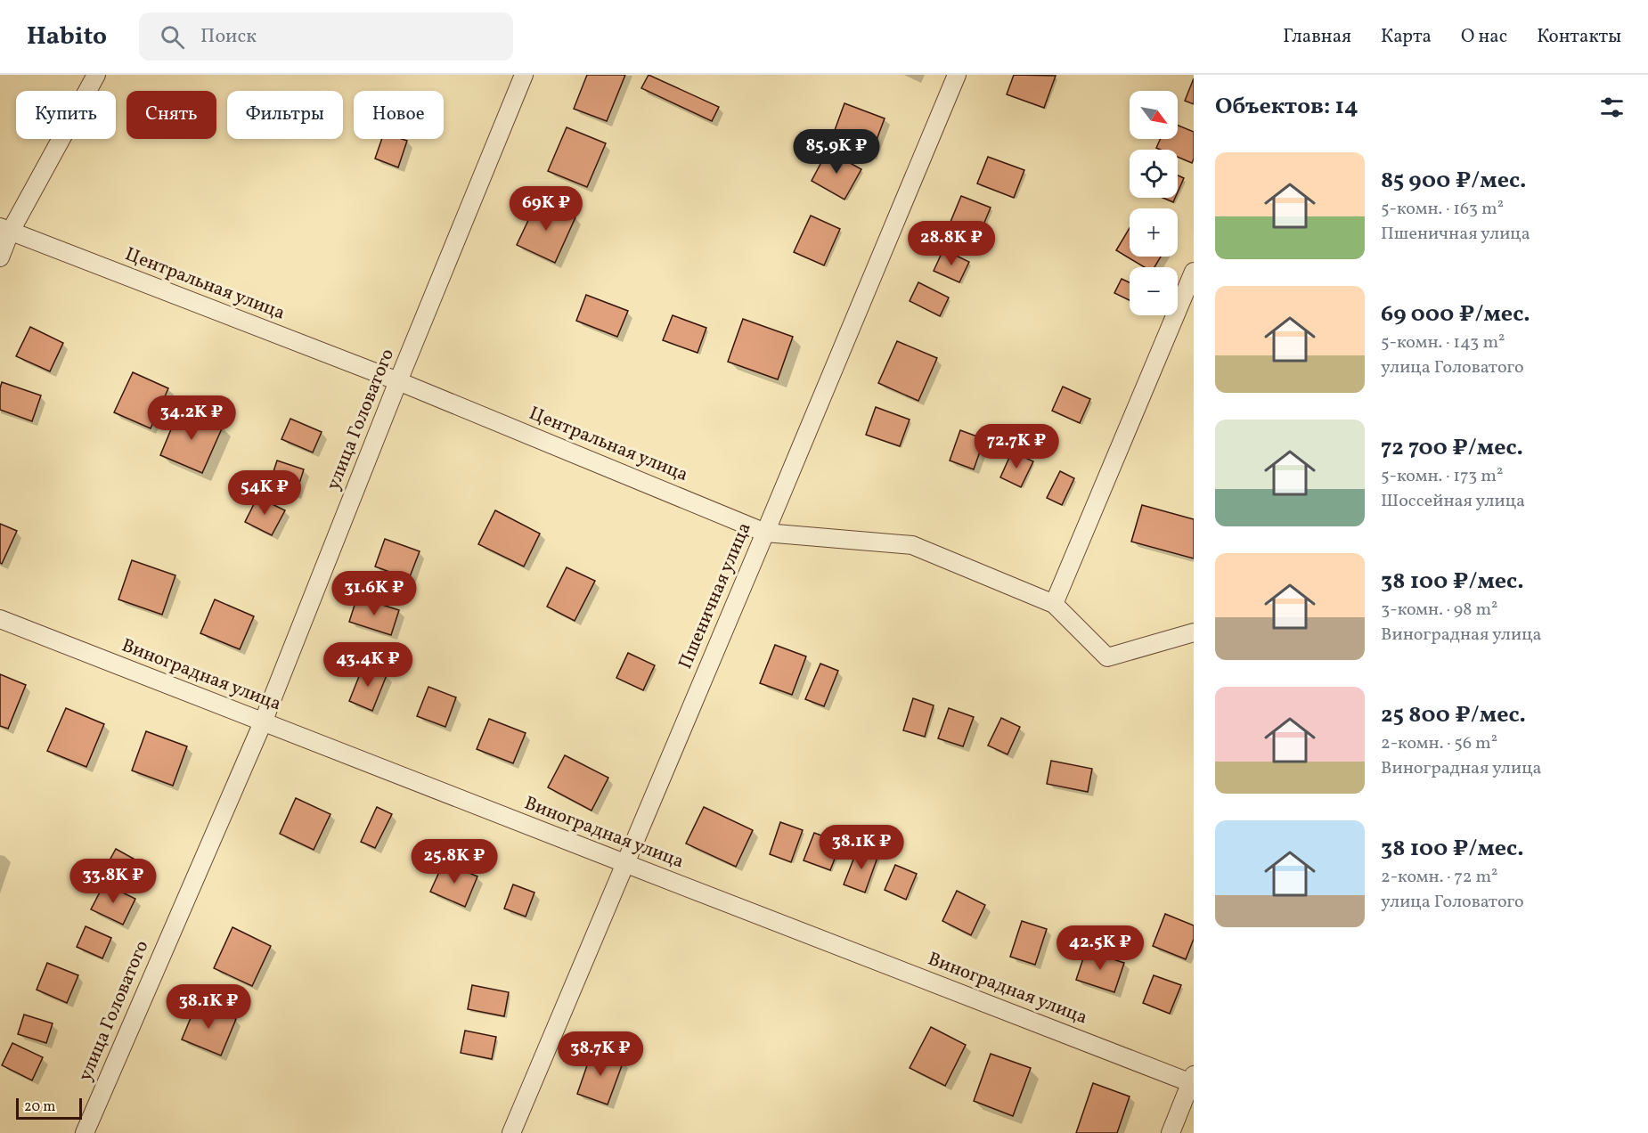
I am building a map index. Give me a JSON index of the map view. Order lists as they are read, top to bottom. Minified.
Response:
{"streets":{"street":["Центральная улица","улица Головатого","Пшеничная улица","Виноградная улица"]},"crossings":[["Центральная улица","улица Головатого"],["Центральная улица","Пшеничная улица"],["улица Головатого","Виноградная улица"],["Пшеничная улица","Виноградная улица"]],"scale_bar":"20 m","north":"bottom right","page":{"header":"Habito","search":"Поиск","nav":["Главная","Карта","О нас","Контакты"],"heading":"Объектов: 14","map_buttons":["+","−"],"chip":["Купить","Снять","Фильтры","Новое"],"price":["85.9K ₽","69K ₽","28.8K ₽","34.2K ₽","72.7K ₽","54K ₽","31.6K ₽","43.4K ₽","38.1K ₽","25.8K ₽","33.8K ₽","42.5K ₽","38.1K ₽","38.7K ₽"],"list":[{"name":"85 900 ₽/мес.","note":"5-комн. · 163 m² · Пшеничная улица"},{"name":"69 000 ₽/мес.","note":"5-комн. · 143 m² · улица Головатого"},{"name":"72 700 ₽/мес.","note":"5-комн. · 173 m² · Шоссейная улица"},{"name":"38 100 ₽/мес.","note":"3-комн. · 98 m² · Виноградная улица"},{"name":"25 800 ₽/мес.","note":"2-комн. · 56 m² · Виноградная улица"},{"name":"38 100 ₽/мес.","note":"2-комн. · 72 m² · улица Головатого"}],"scale":"20 m"}}
